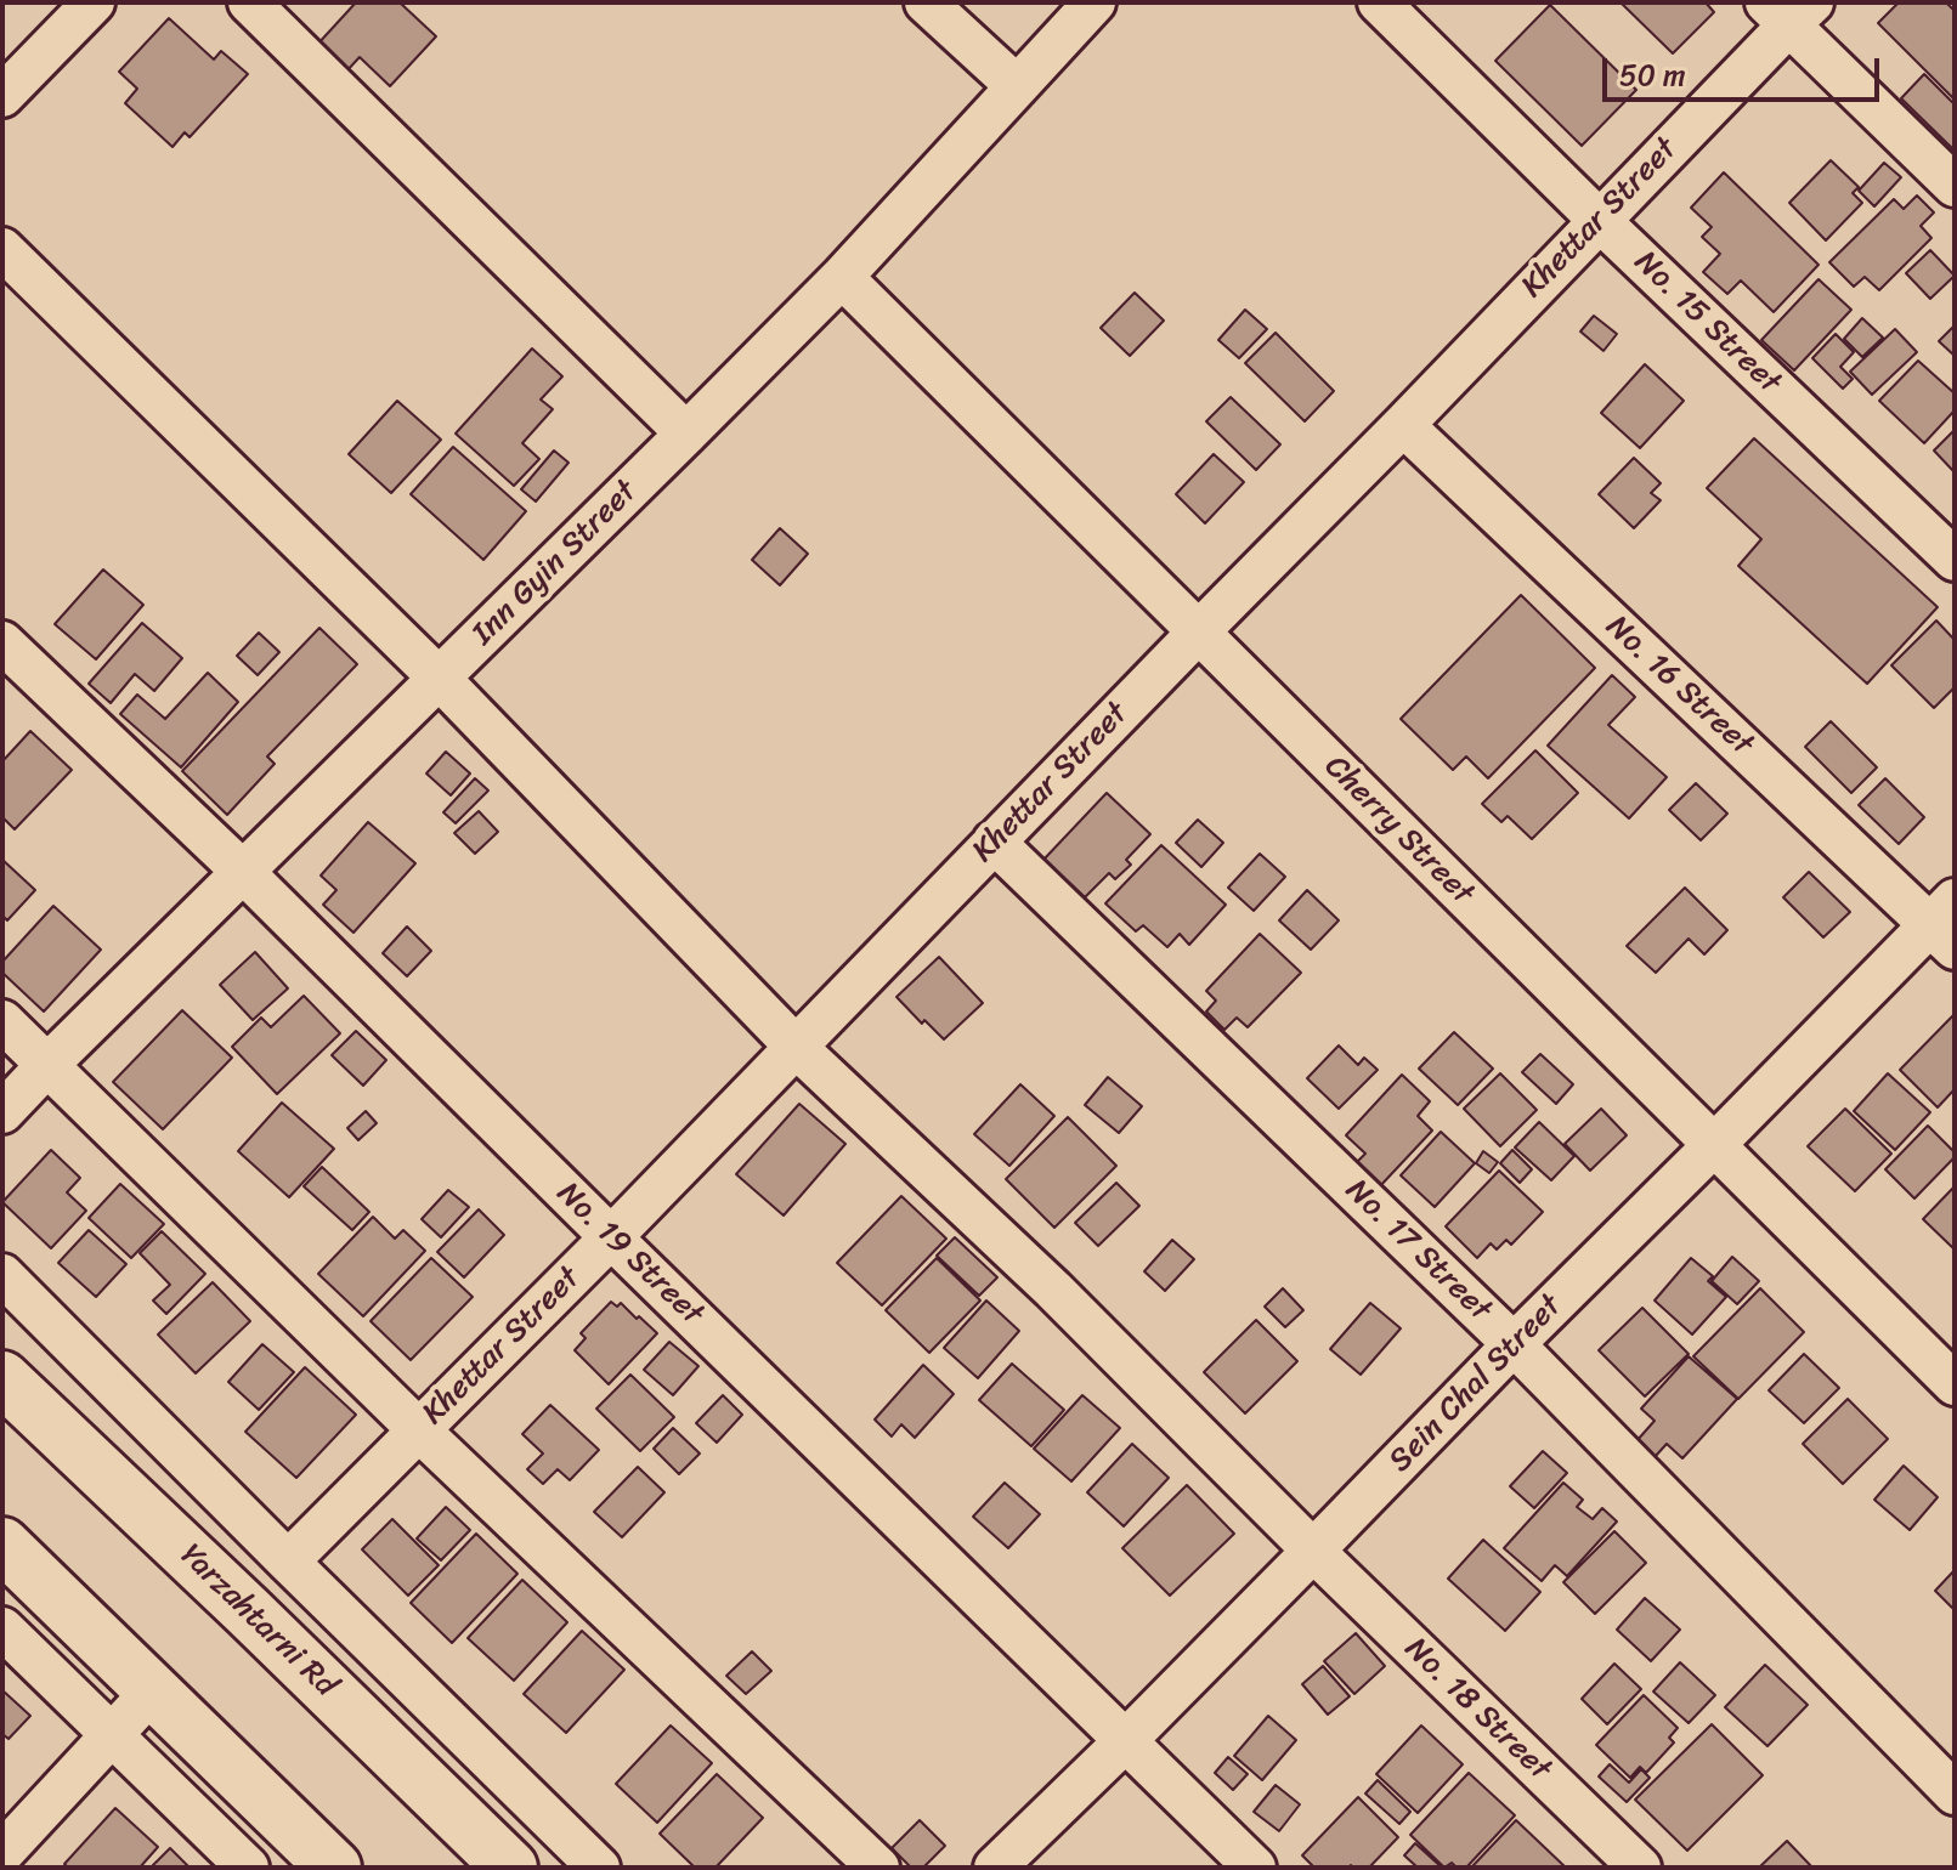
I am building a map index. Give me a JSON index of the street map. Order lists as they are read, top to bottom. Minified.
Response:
{"streets":{"main road":["Yarzahtarni Rd"],"street":["Khettar Street","No. 15 Street","Inn Gyin Street","No. 16 Street","Cherry Street","No. 17 Street","No. 19 Street","Sein Chal Street","No. 18 Street"]},"crossings":[["Khettar Street","No. 15 Street"],["Khettar Street","No. 16 Street"],["Khettar Street","Cherry Street"],["Khettar Street","No. 17 Street"],["Khettar Street","No. 19 Street"],["Khettar Street","No. 18 Street"],["Inn Gyin Street","Cherry Street"],["Inn Gyin Street","No. 19 Street"],["Inn Gyin Street","No. 18 Street"],["No. 16 Street","Sein Chal Street"],["Cherry Street","Sein Chal Street"],["No. 17 Street","Sein Chal Street"],["No. 19 Street","Sein Chal Street"],["Sein Chal Street","No. 18 Street"]],"scale_bar":"50 m"}
